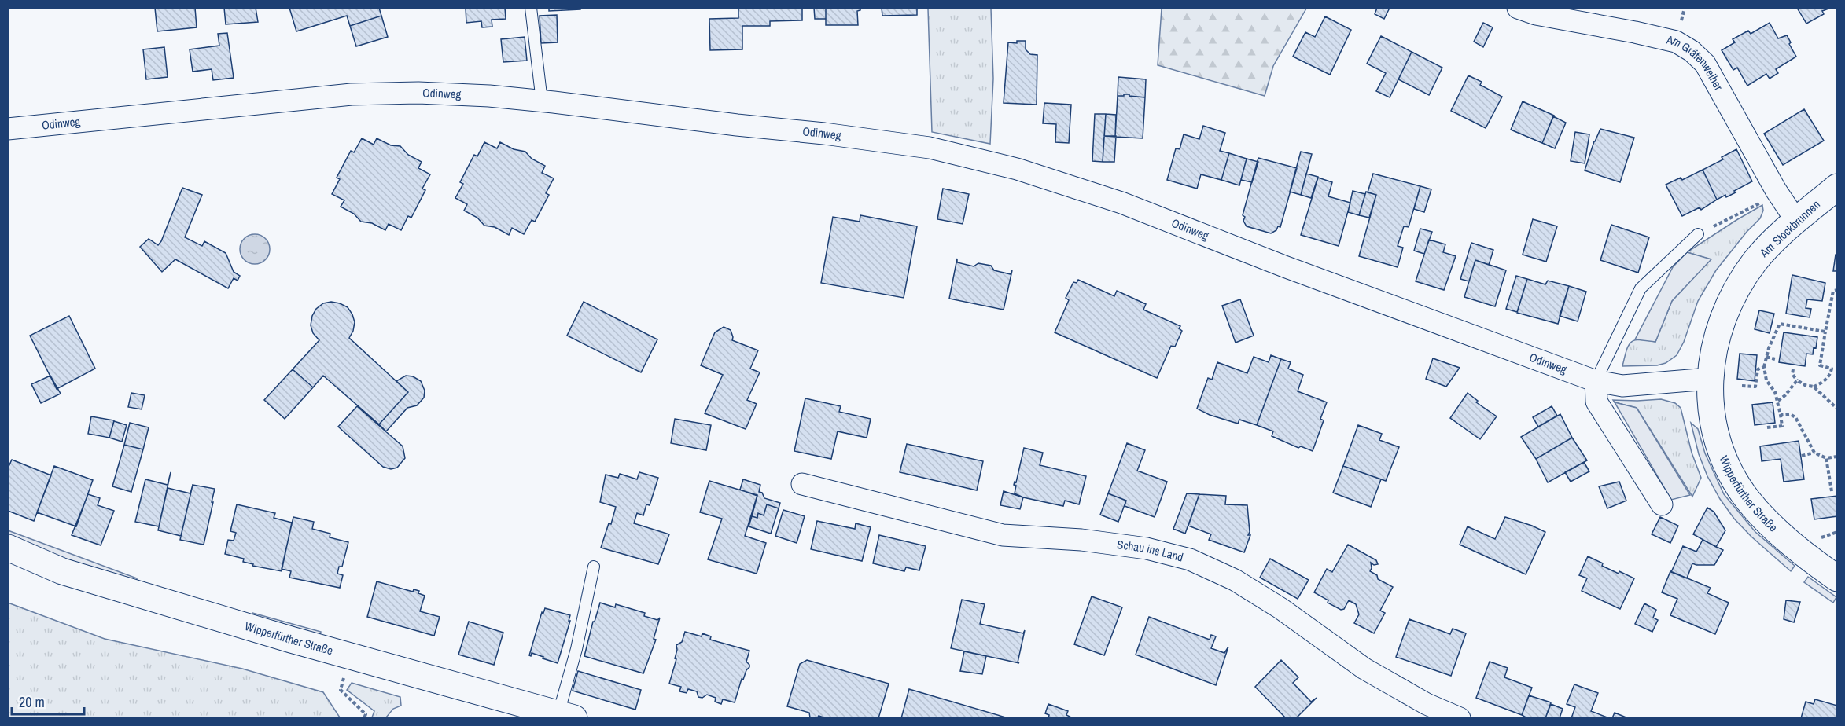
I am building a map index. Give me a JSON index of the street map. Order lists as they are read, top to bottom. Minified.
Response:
{"streets":{"main road":["Am Stockbrunnen","Wipperfürther Straße"],"street":["Am Gräfenweiher","Odinweg","Schau ins Land"]},"crossings":[["Am Gräfenweiher","Am Stockbrunnen"],["Odinweg","Am Stockbrunnen"],["Odinweg","Wipperfürther Straße"],["Am Stockbrunnen","Wipperfürther Straße"]],"scale_bar":"20 m"}
